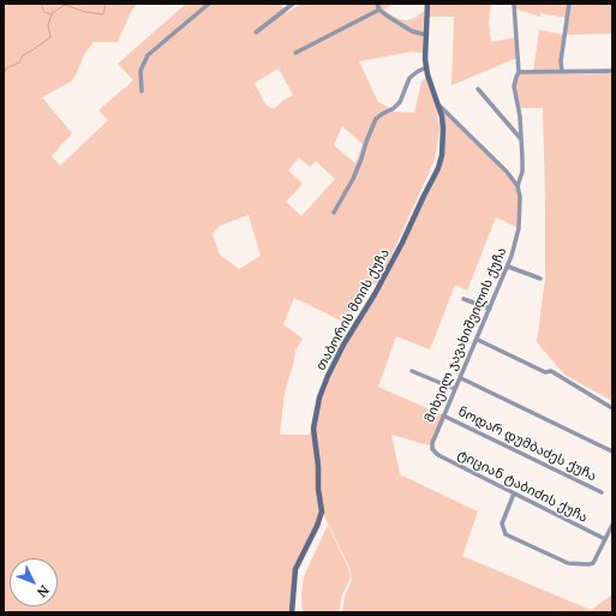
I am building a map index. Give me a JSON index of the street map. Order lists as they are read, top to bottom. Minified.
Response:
{"streets":{"main road":["თაბორის მთის ქუჩა"],"street":["მიხეილ ჯავახიშვილის ქუჩა","ნოდარ დუმბაძეს ქუჩა","ტიციან ტაბიძის ქუჩა"]},"crossings":[["მიხეილ ჯავახიშვილის ქუჩა","ნოდარ დუმბაძეს ქუჩა"],["მიხეილ ჯავახიშვილის ქუჩა","ტიციან ტაბიძის ქუჩა"]],"north":"bottom right"}
